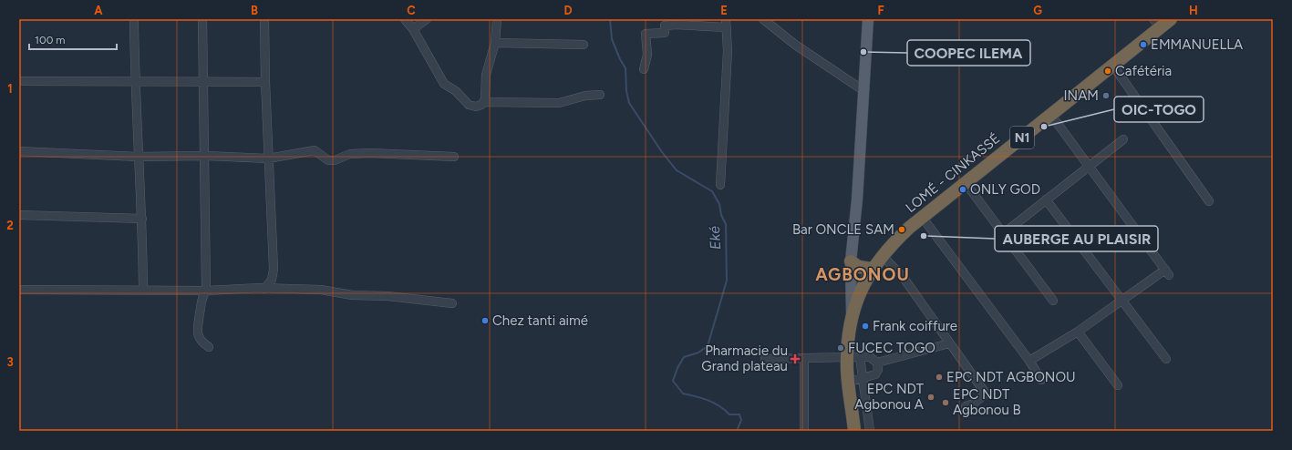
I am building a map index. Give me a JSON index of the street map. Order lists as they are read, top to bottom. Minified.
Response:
{"streets":{"highway":["N1","LOMÉ - CINKASSÉ"]},"crossings":[["N1","LOMÉ - CINKASSÉ"]],"districts":["AGBONOU"],"water":["Eké"],"places":{"other":["EMMANUELLA","COOPEC ILEMA","Cafétéria","INAM","OIC-TOGO","ONLY GOD","Bar ONCLE SAM","AUBERGE AU PLAISIR","Chez tanti aimé","Frank coiffure","FUCEC TOGO","EPC NDT AGBONOU","EPC NDT Agbonou A","EPC NDT Agbonou B"],"health":["Pharmacie du Grand plateau"]},"scale_bar":"100 m","grid":{"columns":["A","B","C","D","E","F","G","H"],"rows":["1","2","3"]}}
